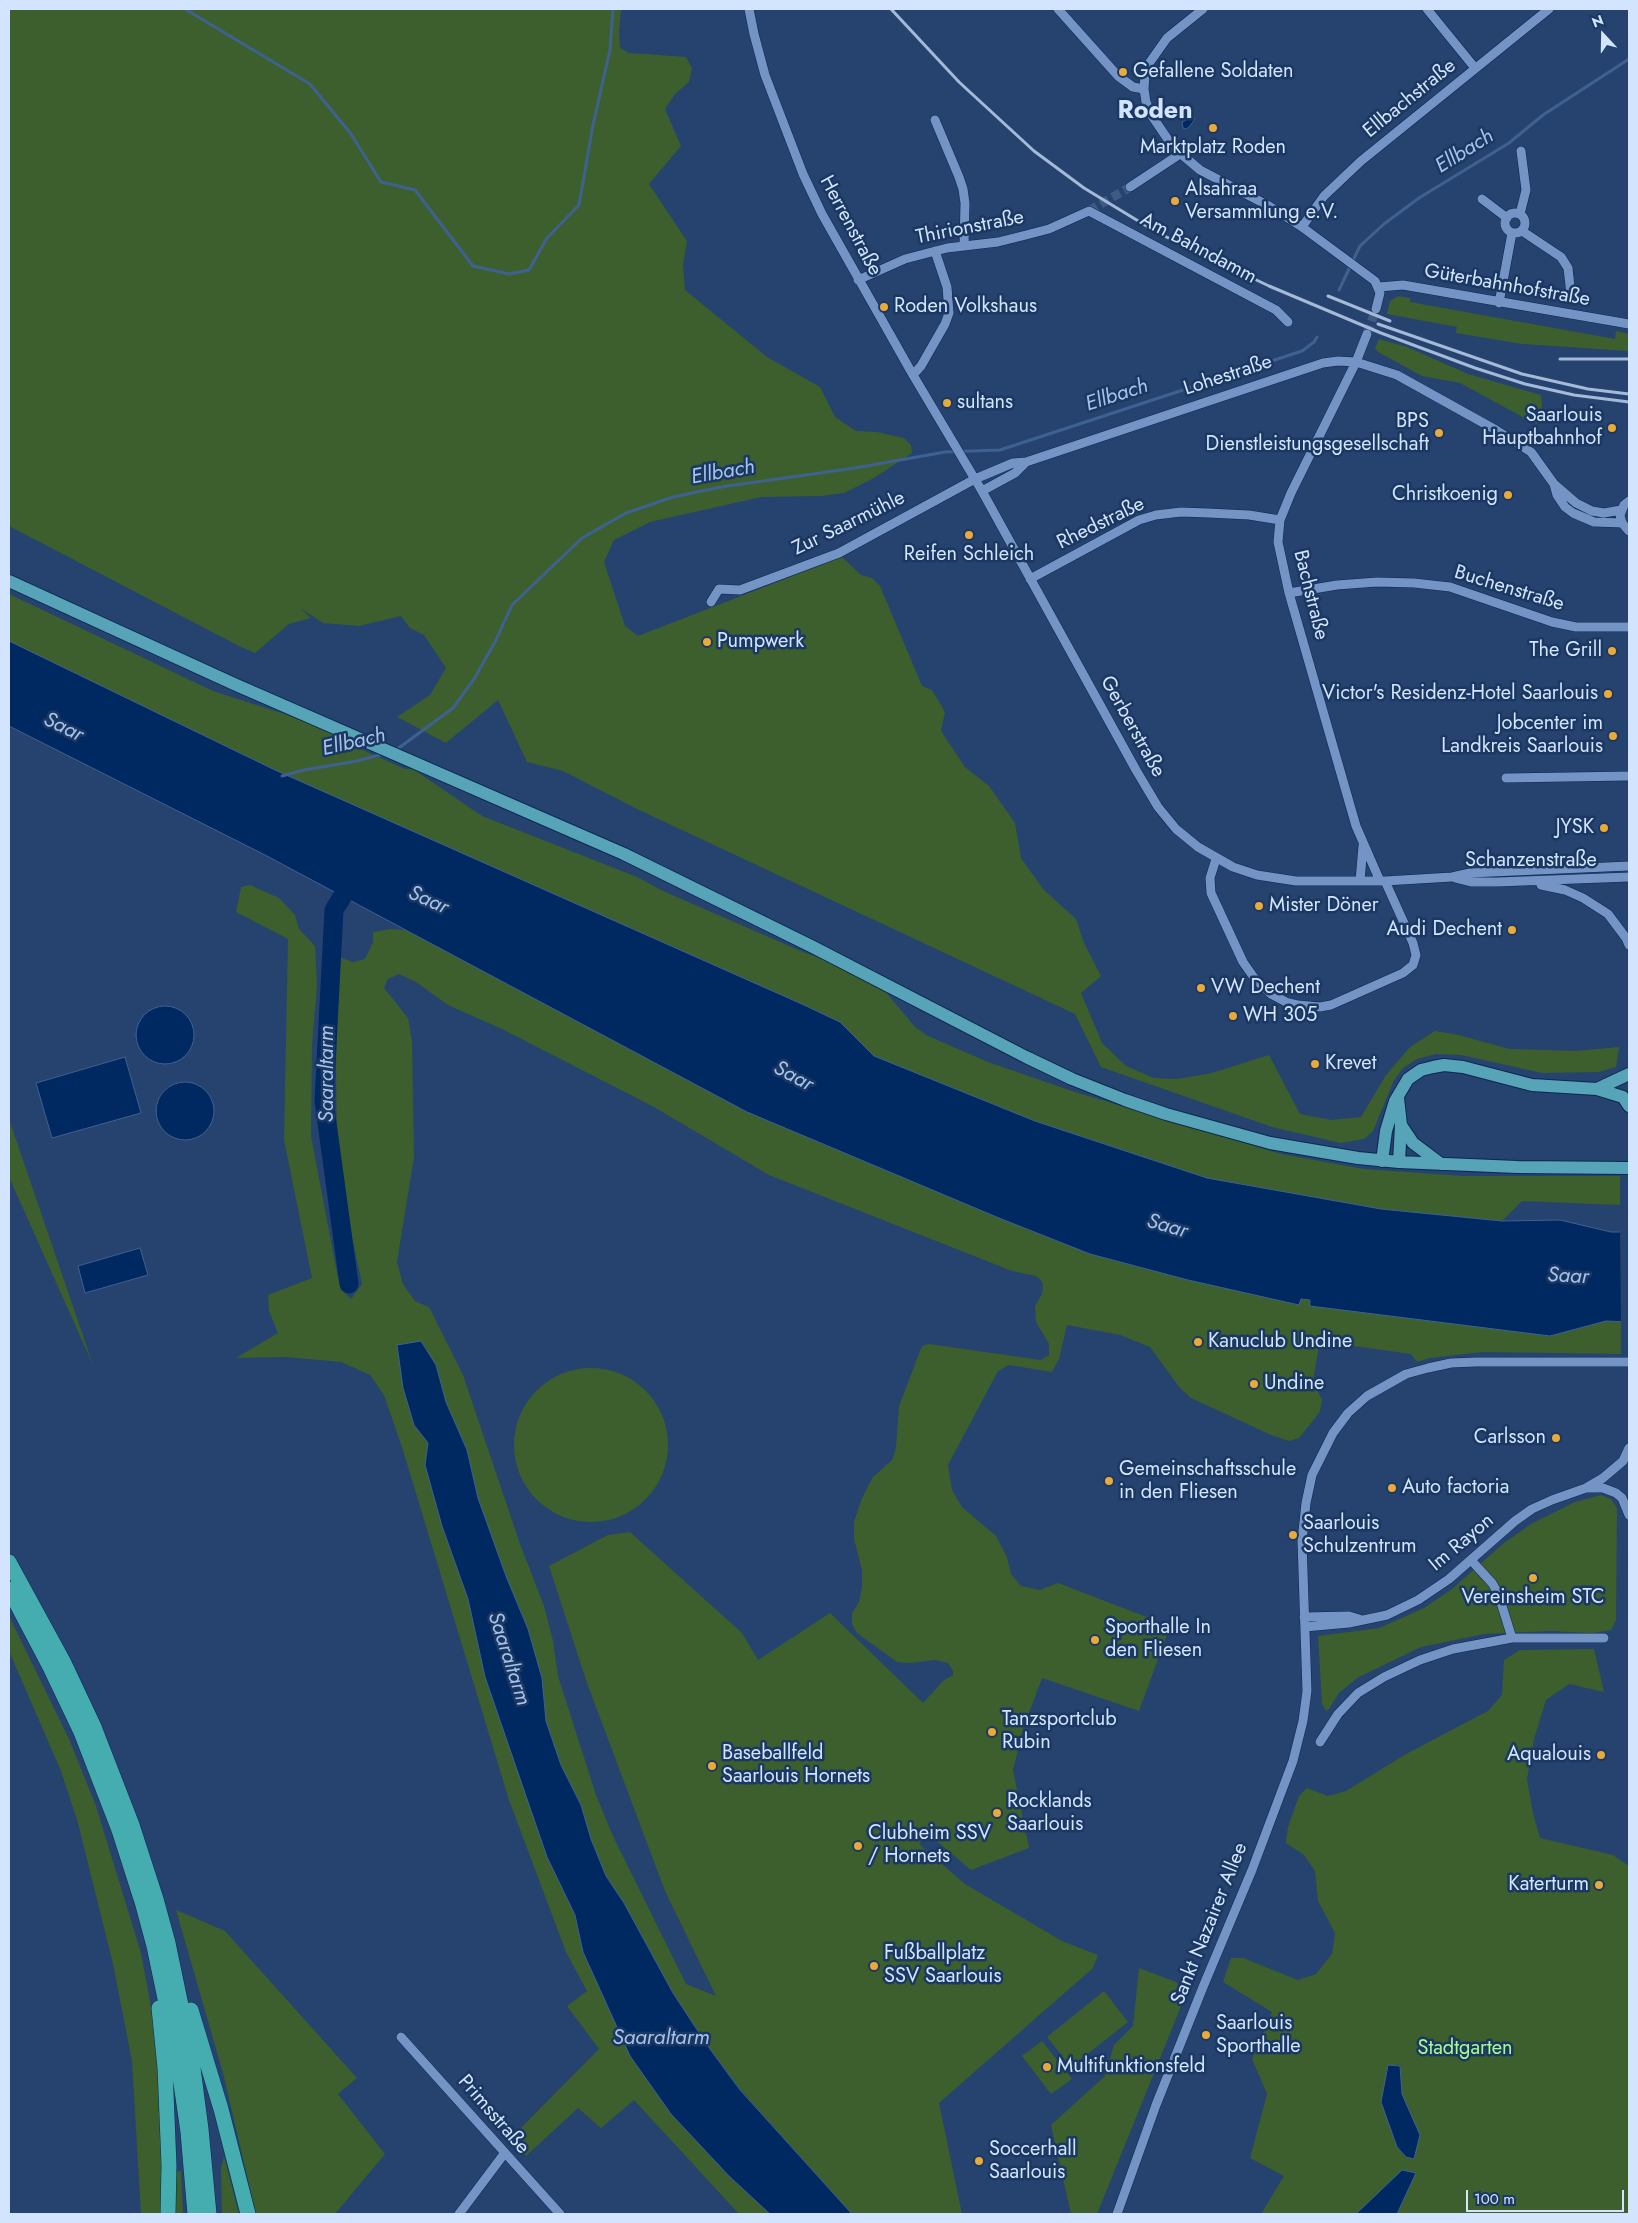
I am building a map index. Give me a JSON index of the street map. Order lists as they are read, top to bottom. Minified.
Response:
{"streets":{"street":["Ellbachstraße","Herrenstraße","Thirionstraße","Am Bahndamm","Güterbahnhofstraße","Lohestraße","Zur Saarmühle","Rhedstraße","Buchenstraße","Bachstraße","Gerberstraße","Schanzenstraße","Im Rayon","Sankt Nazairer Allee","Primsstraße"]},"crossings":[["Herrenstraße","Thirionstraße"],["Herrenstraße","Gerberstraße"],["Thirionstraße","Am Bahndamm"],["Lohestraße","Zur Saarmühle"],["Lohestraße","Bachstraße"],["Lohestraße","Gerberstraße"],["Zur Saarmühle","Gerberstraße"],["Rhedstraße","Bachstraße"],["Rhedstraße","Gerberstraße"],["Buchenstraße","Bachstraße"],["Bachstraße","Gerberstraße"],["Bachstraße","Schanzenstraße"],["Gerberstraße","Schanzenstraße"],["Im Rayon","Sankt Nazairer Allee"]],"districts":["Roden"],"water":["Ellbach","Saar","Saaraltarm"],"parks":["Stadtgarten"],"places":["Gefallene Soldaten","Marktplatz Roden","Alsahraa Versammlung e.V.","Roden Volkshaus","sultans","Saarlouis Hauptbahnhof","BPS Dienstleistungsgesellschaft","Christkoenig","Reifen Schleich","Pumpwerk","The Grill","Victor's Residenz-Hotel Saarlouis","Jobcenter im Landkreis Saarlouis","JYSK","Mister Döner","Audi Dechent","VW Dechent","WH 305","Krevet","Kanuclub Undine","Undine","Carlsson","Gemeinschaftsschule in den Fliesen","Auto factoria","Saarlouis Schulzentrum","Vereinsheim STC","Sporthalle In den Fliesen","Tanzsportclub Rubin","Aqualouis","Baseballfeld Saarlouis Hornets","Rocklands Saarlouis","Clubheim SSV / Hornets","Katerturm","Fußballplatz SSV Saarlouis","Saarlouis Sporthalle","Multifunktionsfeld","Soccerhall Saarlouis"],"scale_bar":"100 m","north":"top"}
